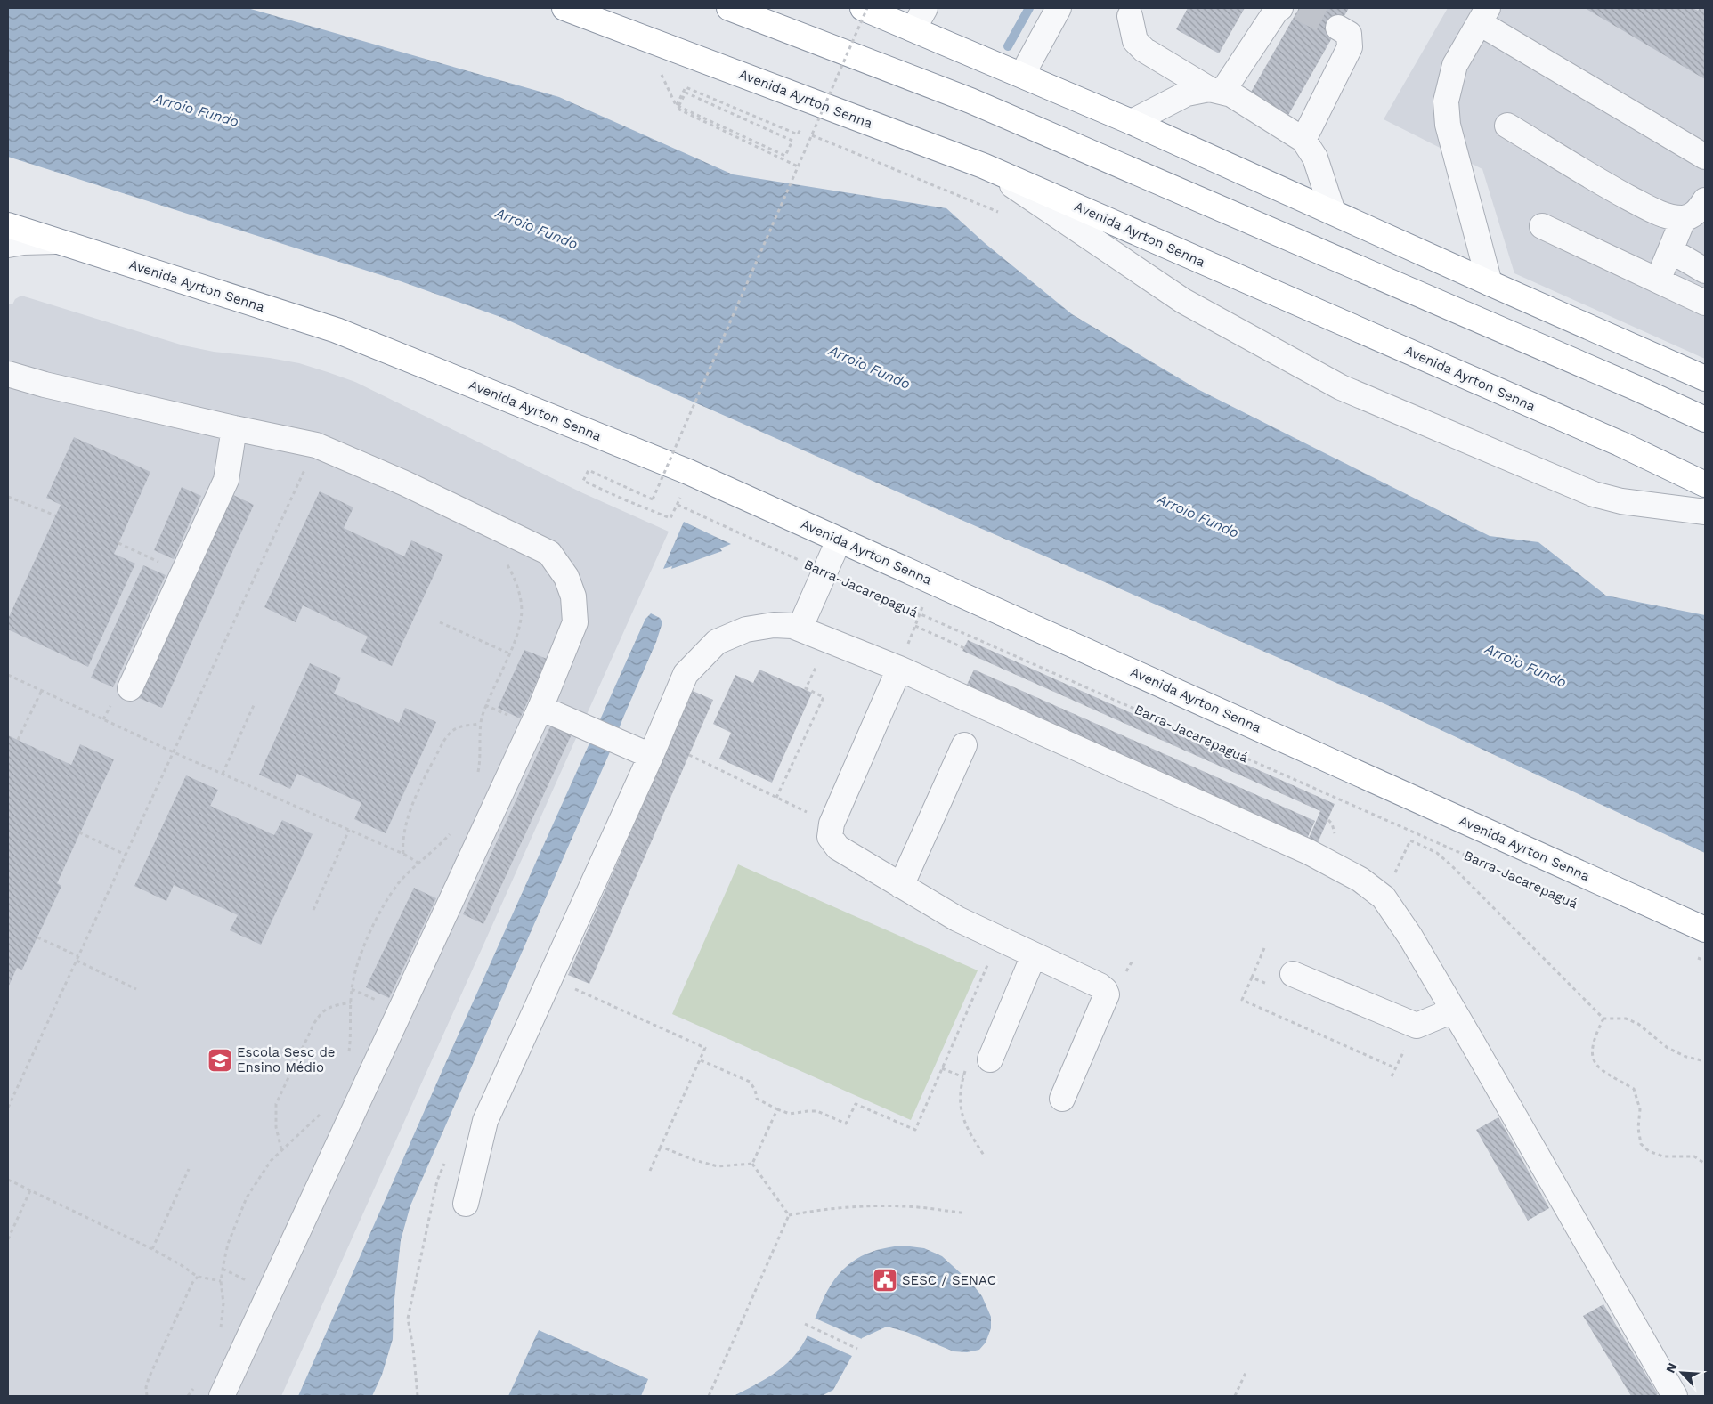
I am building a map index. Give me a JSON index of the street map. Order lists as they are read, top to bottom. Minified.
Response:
{"streets":{"highway":["Avenida Ayrton Senna"],"path":["Barra-Jacarepaguá"]},"water":["Arroio Fundo"],"places":{"school or university":["Escola Sesc de Ensino Médio"],"public building":["SESC / SENAC"]},"north":"top left"}
